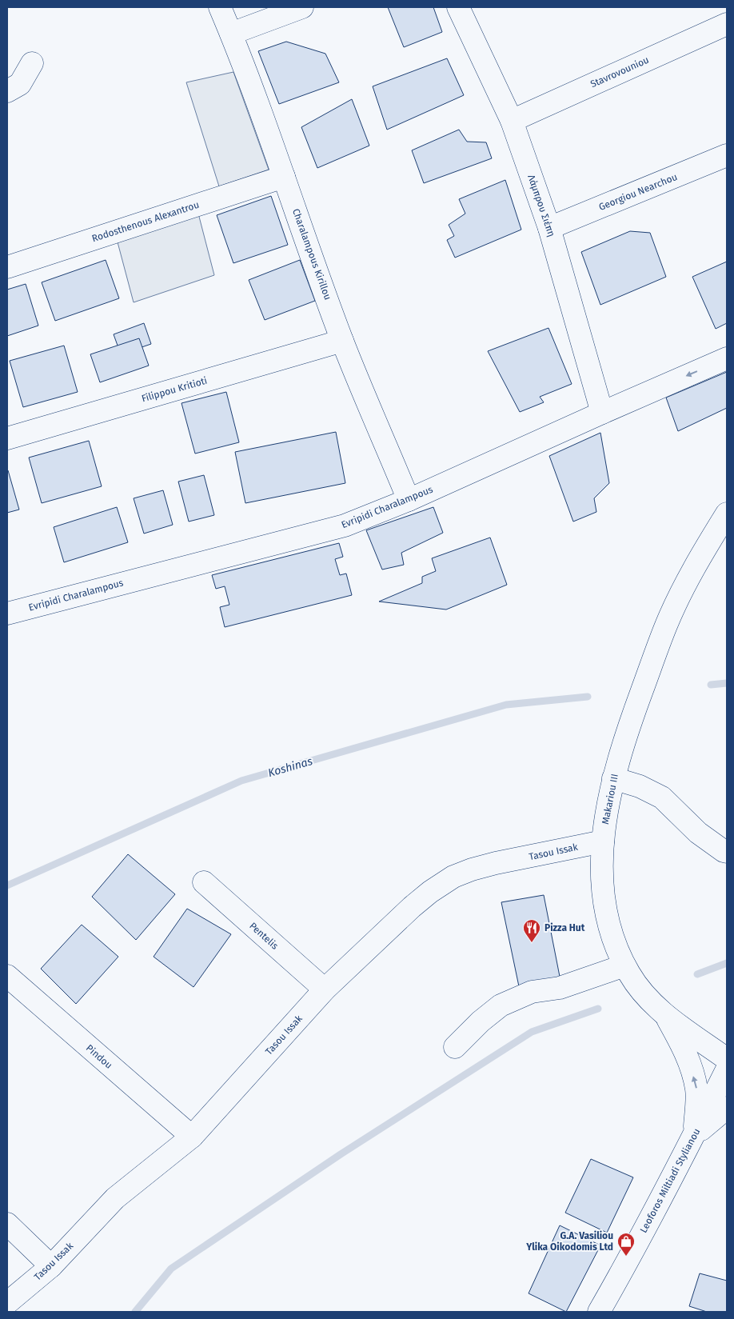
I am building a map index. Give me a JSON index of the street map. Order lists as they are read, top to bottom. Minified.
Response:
{"streets":{"street":["Stavrovouniou","Georgiou Nearchou","Λάμπρου Σιέπη","Rodosthenous Alexantrou","Charalampous Kirillou","Filippou Kritioti","Evripidi Charalampous","Makariou III","Tasou Issak","Pentelis","Pindou","Leoforos Miltiadi Stylianou"]},"crossings":[["Stavrovouniou","Λάμπρου Σιέπη"],["Georgiou Nearchou","Λάμπρου Σιέπη"],["Λάμπρου Σιέπη","Evripidi Charalampous"],["Rodosthenous Alexantrou","Charalampous Kirillou"],["Charalampous Kirillou","Filippou Kritioti"],["Charalampous Kirillou","Evripidi Charalampous"],["Makariou III","Tasou Issak"],["Tasou Issak","Pentelis"],["Tasou Issak","Pindou"]],"water":["Koshinas"],"places":{"restaurant":["Pizza Hut"],"shop":["G.A. Vasiliou Ylika Oikodomis Ltd"]}}
